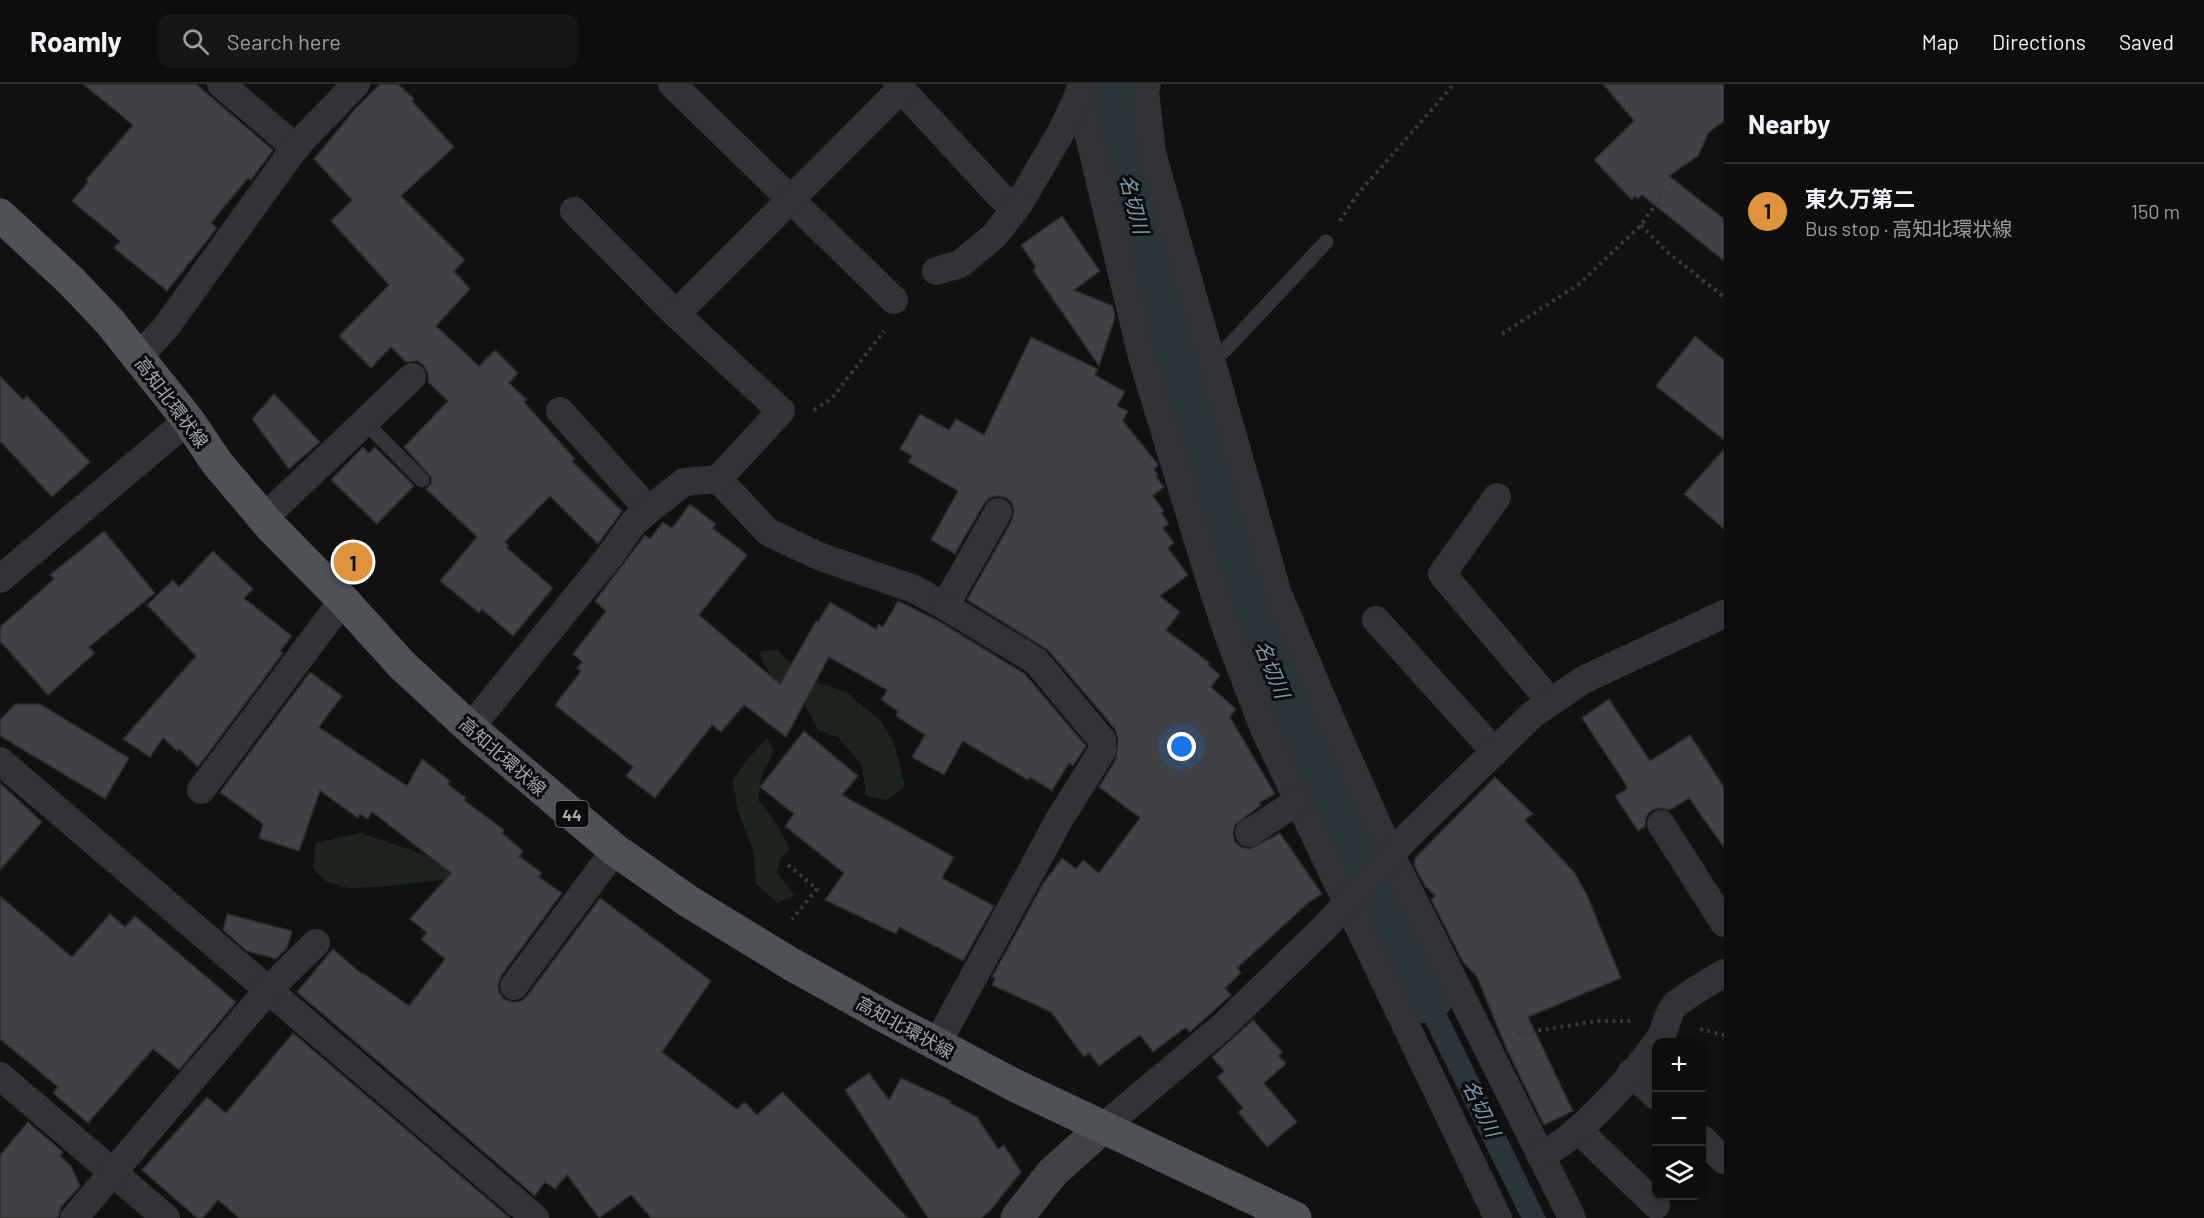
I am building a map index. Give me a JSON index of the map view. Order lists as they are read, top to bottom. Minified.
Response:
{"streets":{"main road":["高知北環状線","44"]},"water":["名切川"],"page":{"header":"Roamly","search":"Search here","nav":["Map","Directions","Saved"],"heading":"Nearby","list":[{"mark":"1","name":"東久万第二","note":"Bus stop · 高知北環状線","value":"150 m"}],"pins":"1","map_buttons":["+","−"]}}
